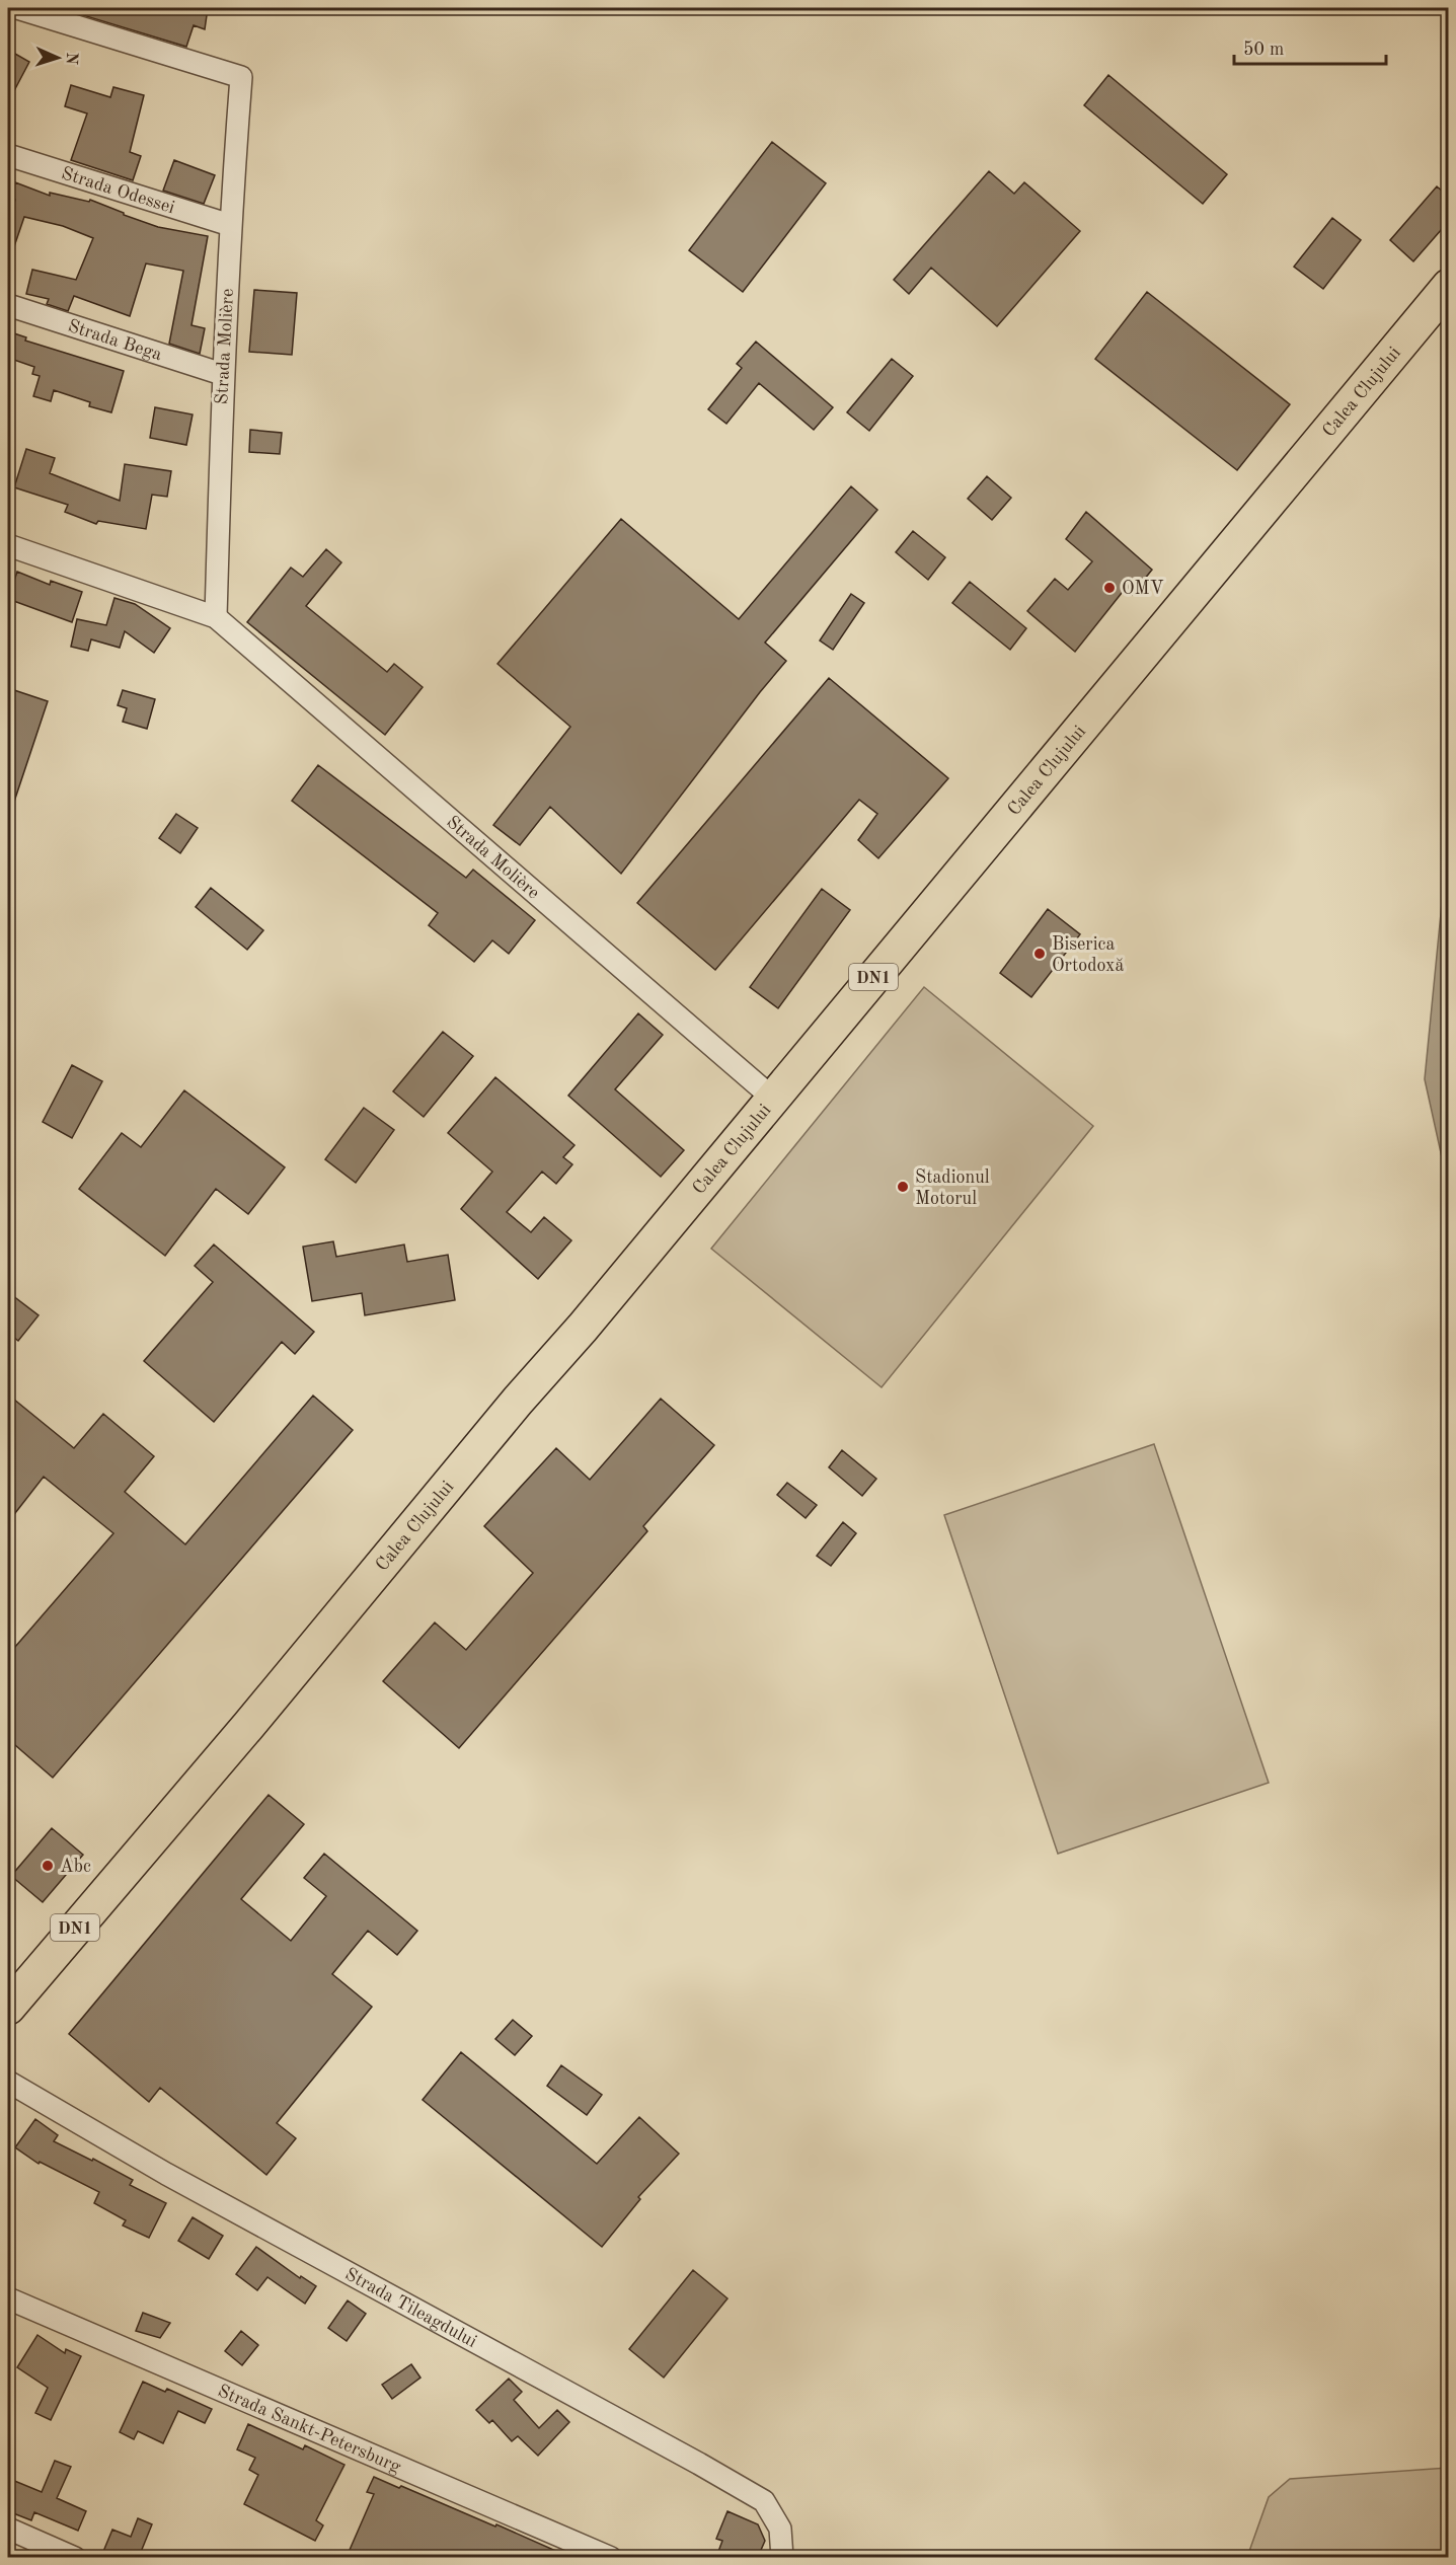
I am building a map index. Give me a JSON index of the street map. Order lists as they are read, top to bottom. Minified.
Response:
{"streets":{"main road":["Calea Clujului","DN1"],"street":["Strada Odessei","Strada Bega","Strada Molière","Strada Tileagdului","Strada Sankt-Petersburg"]},"crossings":[["Strada Odessei","Strada Molière"],["Strada Bega","Strada Molière"],["Strada Molière","Calea Clujului"]],"places":["OMV","Biserica Ortodoxă","Stadionul Motorul","Abc"],"scale_bar":"50 m","north":"right"}
